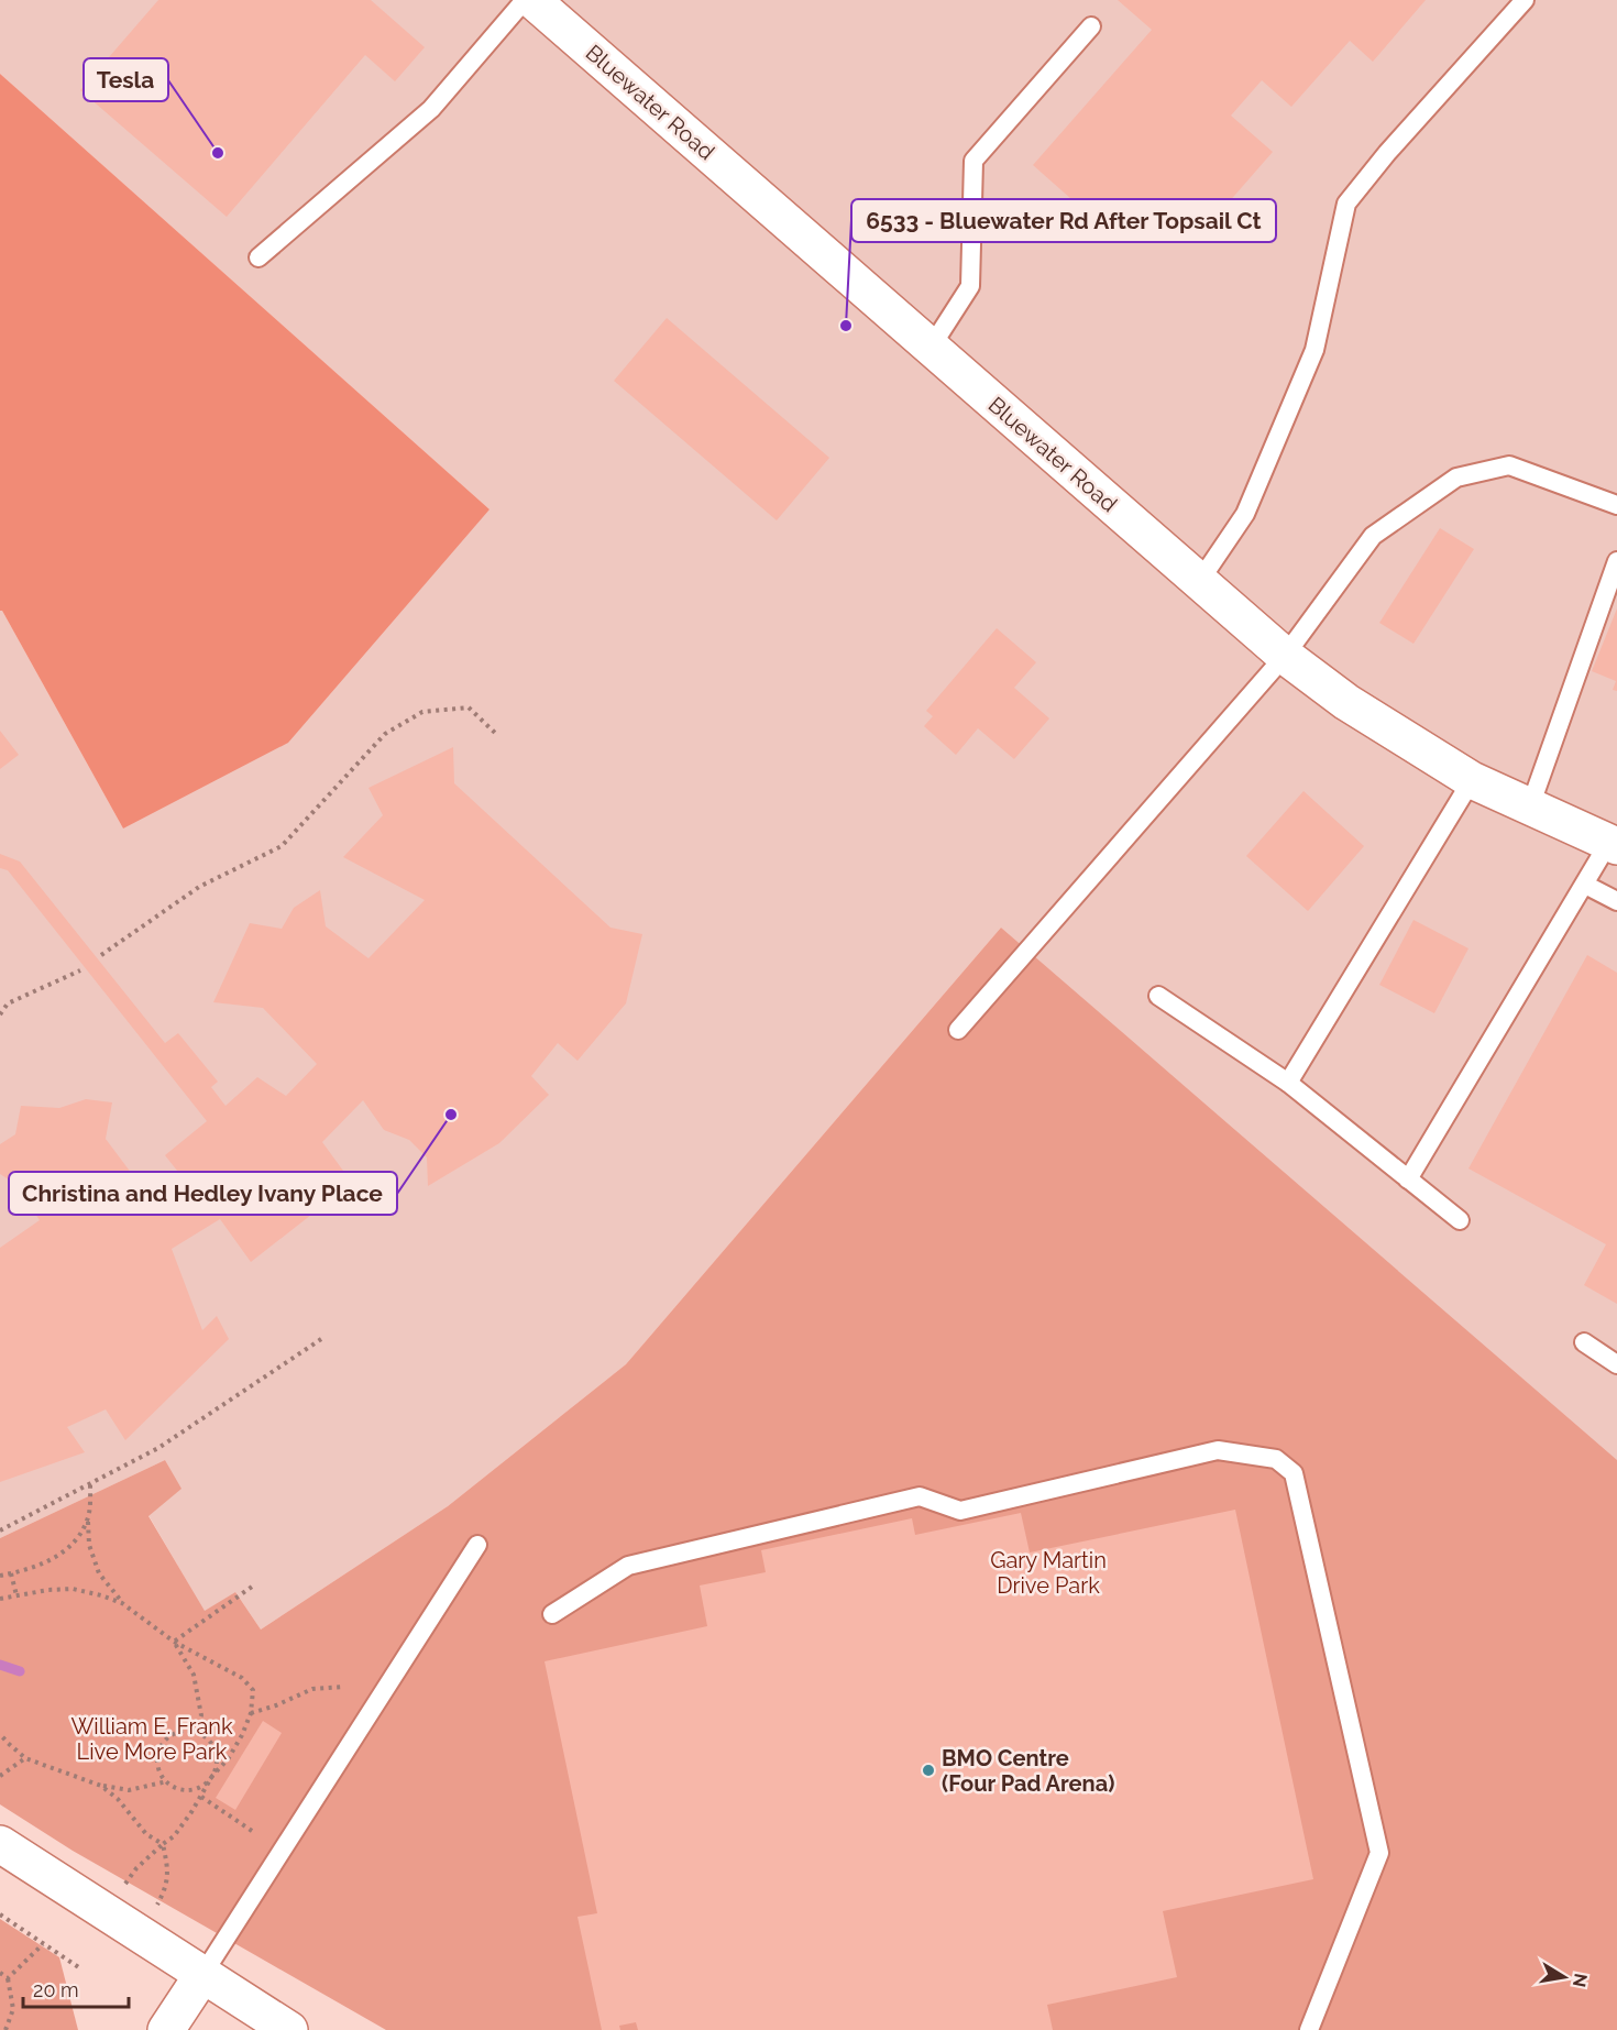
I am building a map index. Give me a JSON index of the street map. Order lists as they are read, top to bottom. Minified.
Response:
{"streets":{"street":["Bluewater Road"]},"parks":["Gary Martin Drive Park","William E. Frank Live More Park"],"places":["Tesla","6533 - Bluewater Rd After Topsail Ct","Christina and Hedley Ivany Place","BMO Centre (Four Pad Arena)"],"scale_bar":"20 m","north":"right"}
